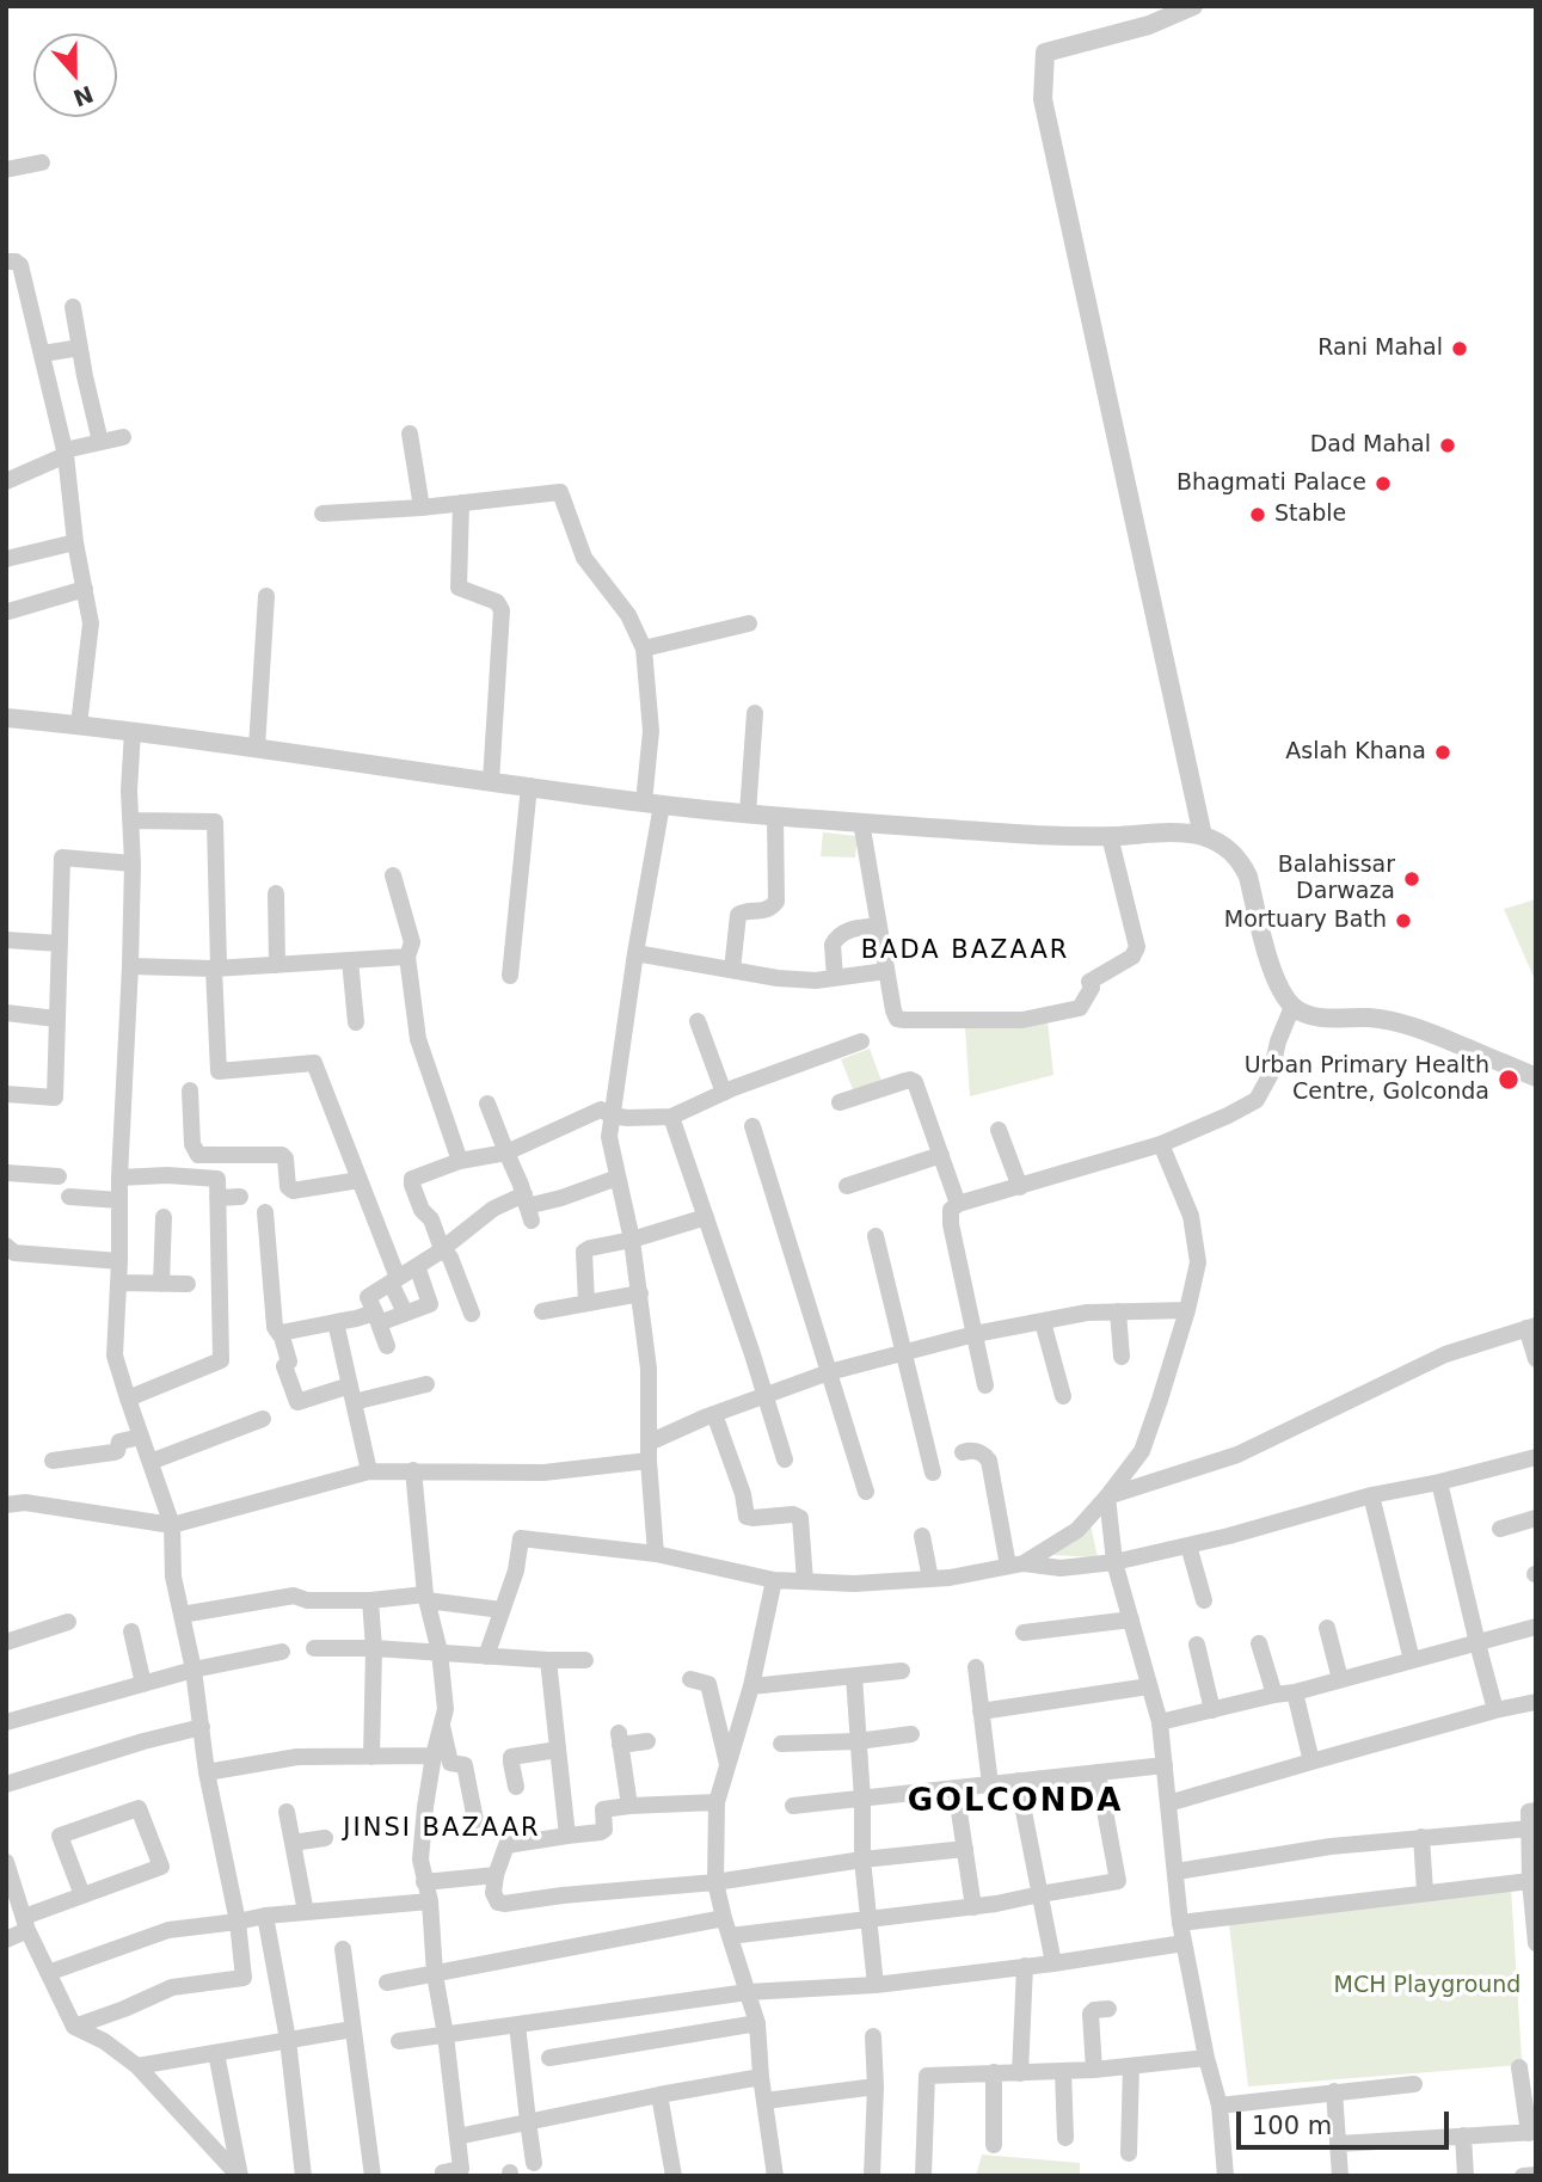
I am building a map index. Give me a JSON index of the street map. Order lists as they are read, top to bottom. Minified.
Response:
{"districts":["BADA BAZAAR","GOLCONDA","JINSI BAZAAR"],"parks":["MCH Playground"],"places":["Rani Mahal","Dad Mahal","Bhagmati Palace","Stable","Aslah Khana","Balahissar Darwaza","Mortuary Bath","Urban Primary Health Centre, Golconda"],"scale_bar":"100 m","north":"bottom"}
